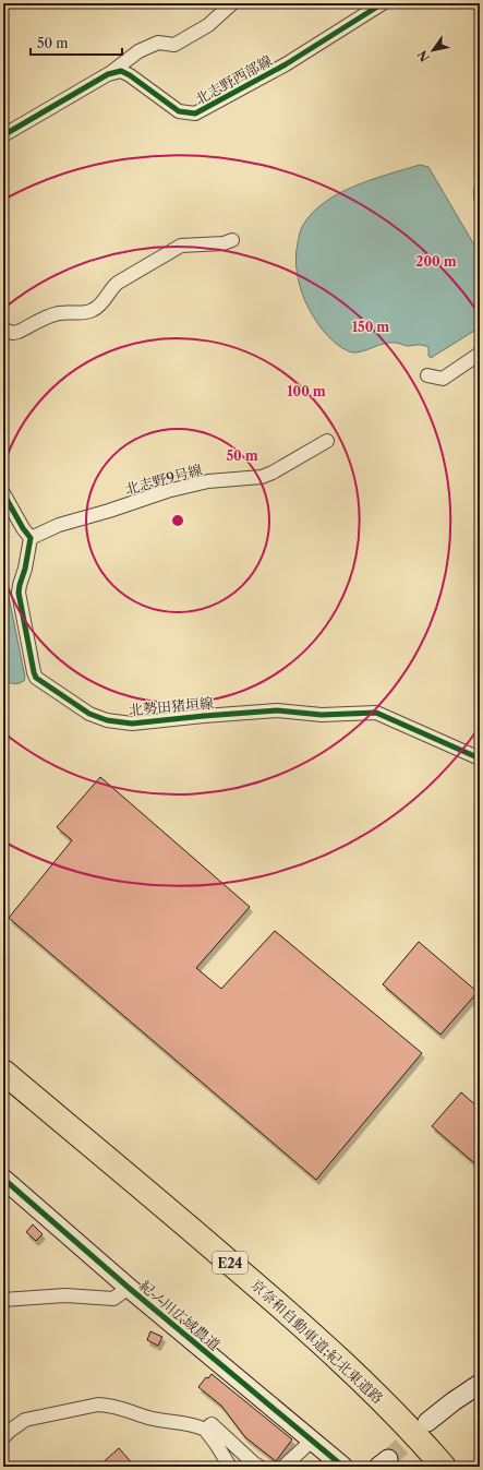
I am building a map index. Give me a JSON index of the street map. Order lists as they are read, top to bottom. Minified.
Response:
{"streets":{"highway":["E24","京奈和自動車道;紀北東道路"],"street":["北志野西部線","北志野9号線","北勢田猪垣線","紀ノ川広域農道"]},"crossings":[["北志野9号線","北勢田猪垣線"]],"scale_bar":"50 m","north":"bottom left","rings":["200 m","150 m","100 m","50 m"]}
